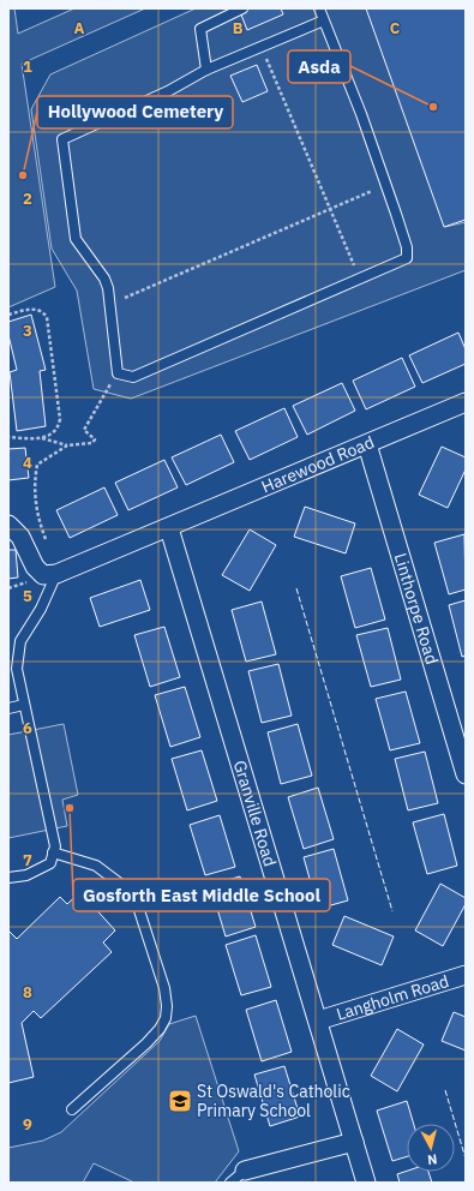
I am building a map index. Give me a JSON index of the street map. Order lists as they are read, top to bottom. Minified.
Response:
{"streets":{"street":["Harewood Road","Linthorpe Road","Granville Road","Langholm Road"]},"crossings":[["Harewood Road","Linthorpe Road"],["Harewood Road","Granville Road"],["Granville Road","Langholm Road"]],"places":{"other":["Asda","Hollywood Cemetery","Gosforth East Middle School"],"school or university":["St Oswald's Catholic Primary School"]},"north":"bottom","grid":{"columns":["A","B","C"],"rows":["1","2","3","4","5","6","7","8","9"]}}
